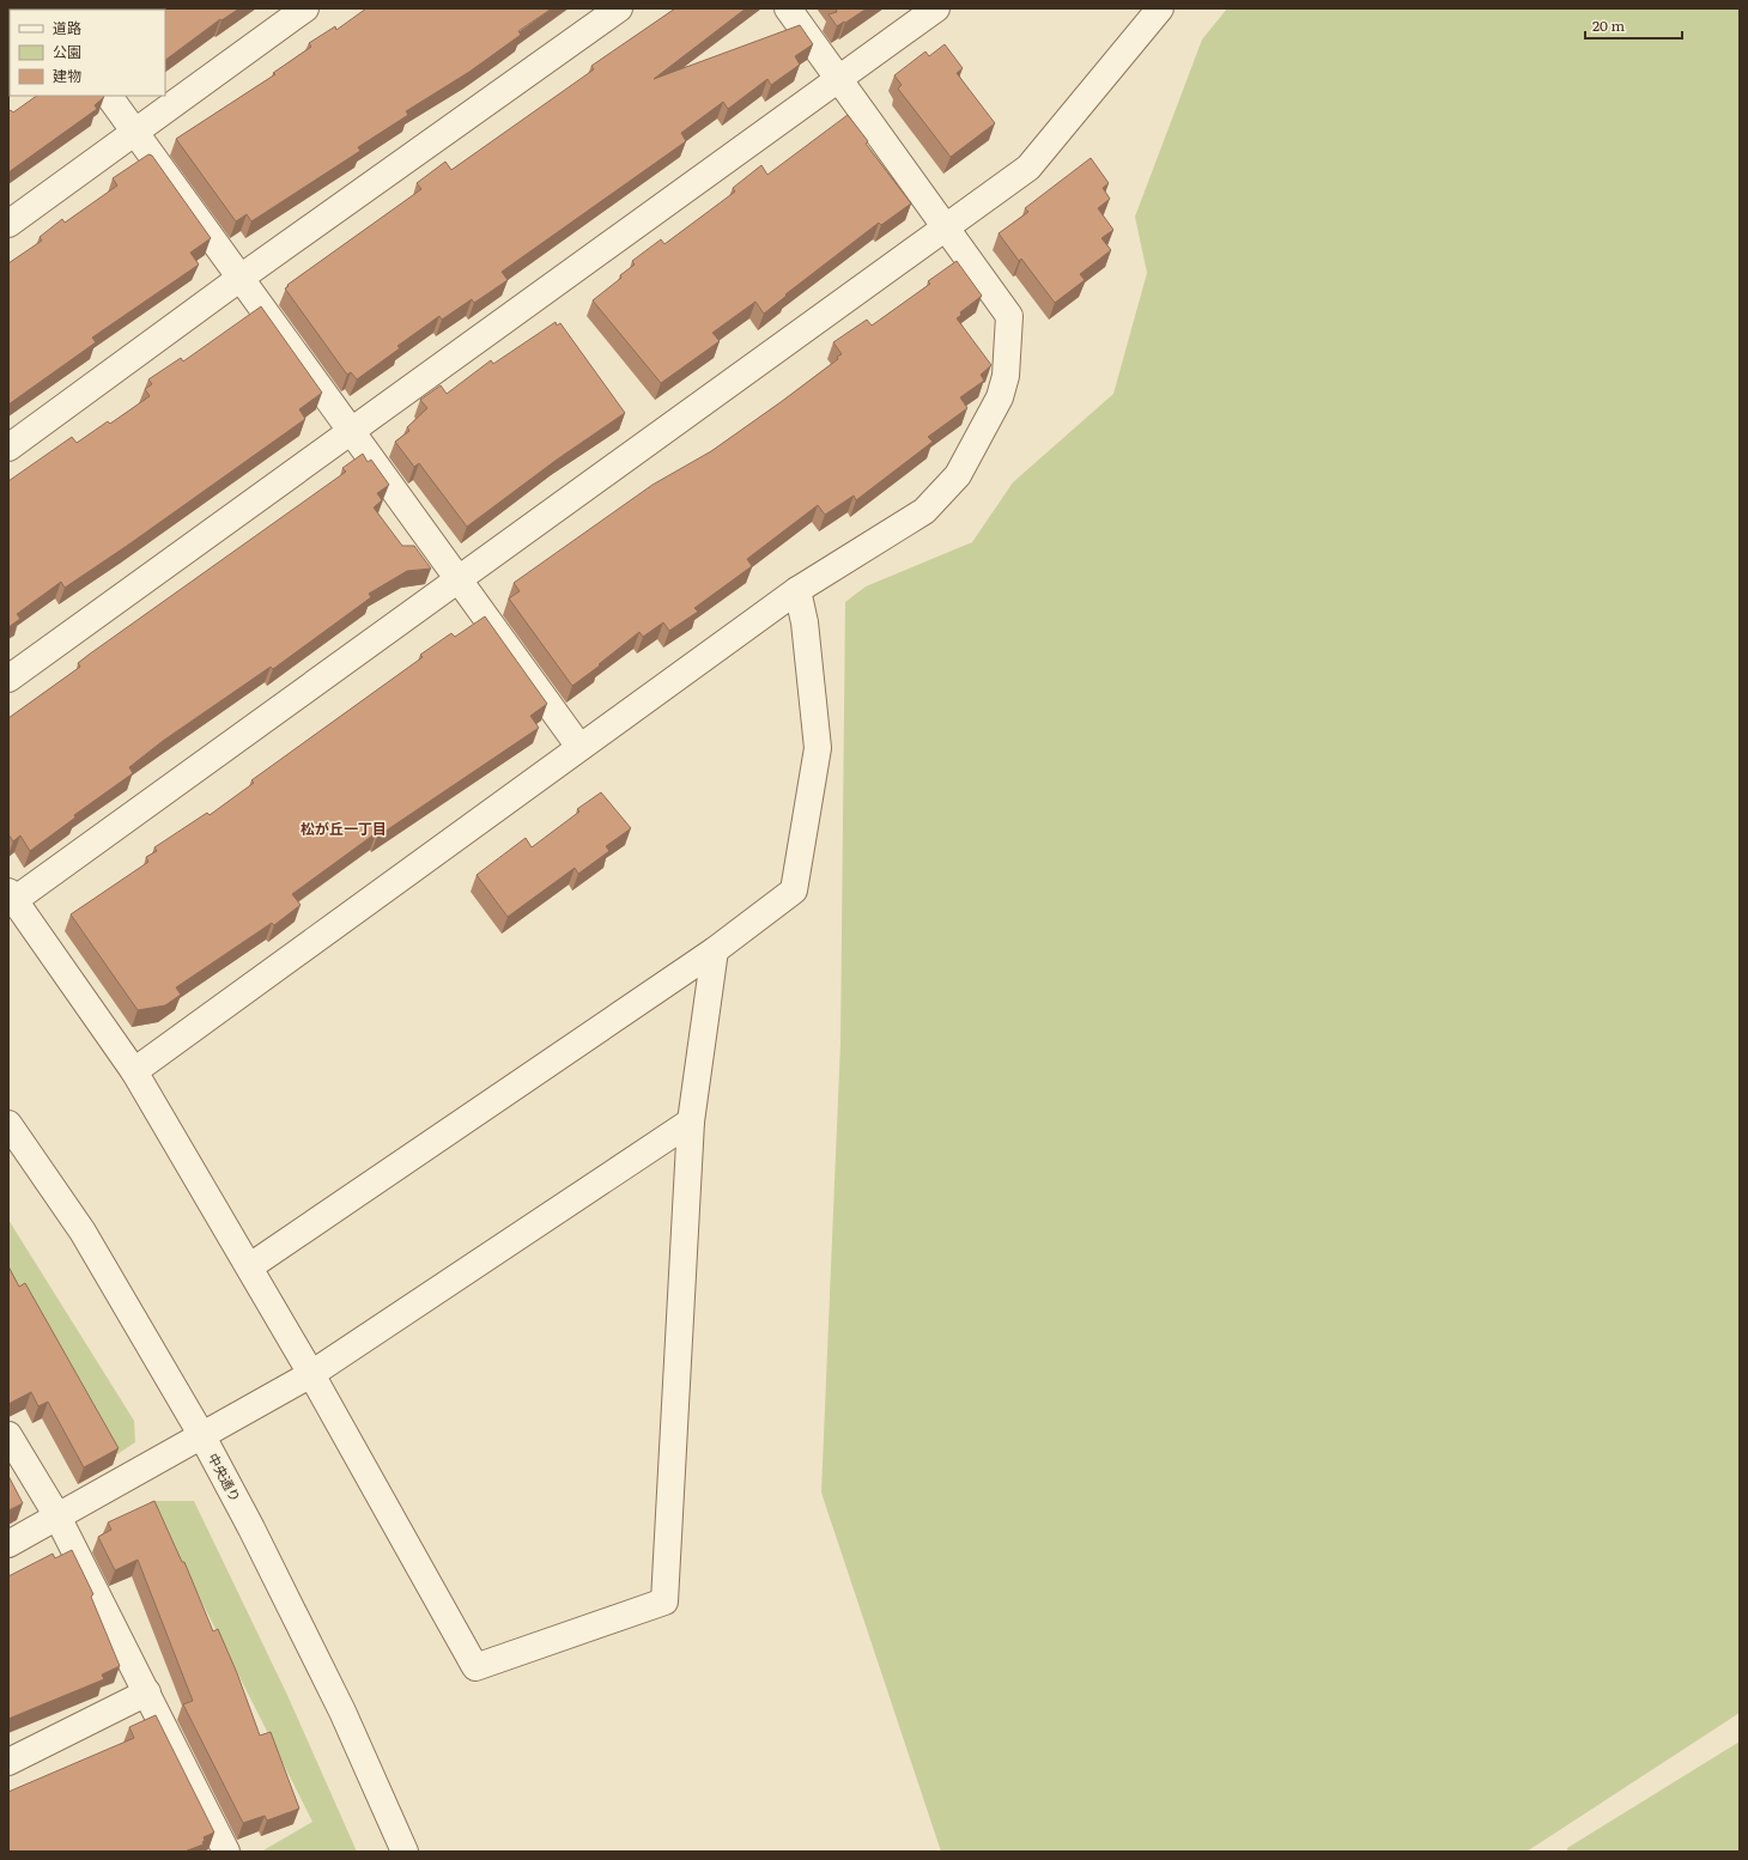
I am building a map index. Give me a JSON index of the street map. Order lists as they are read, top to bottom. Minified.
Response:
{"streets":{"street":["中央通り"]},"districts":["松が丘一丁目"],"legend":["道路","公園","建物"],"scale_bar":"20 m"}
